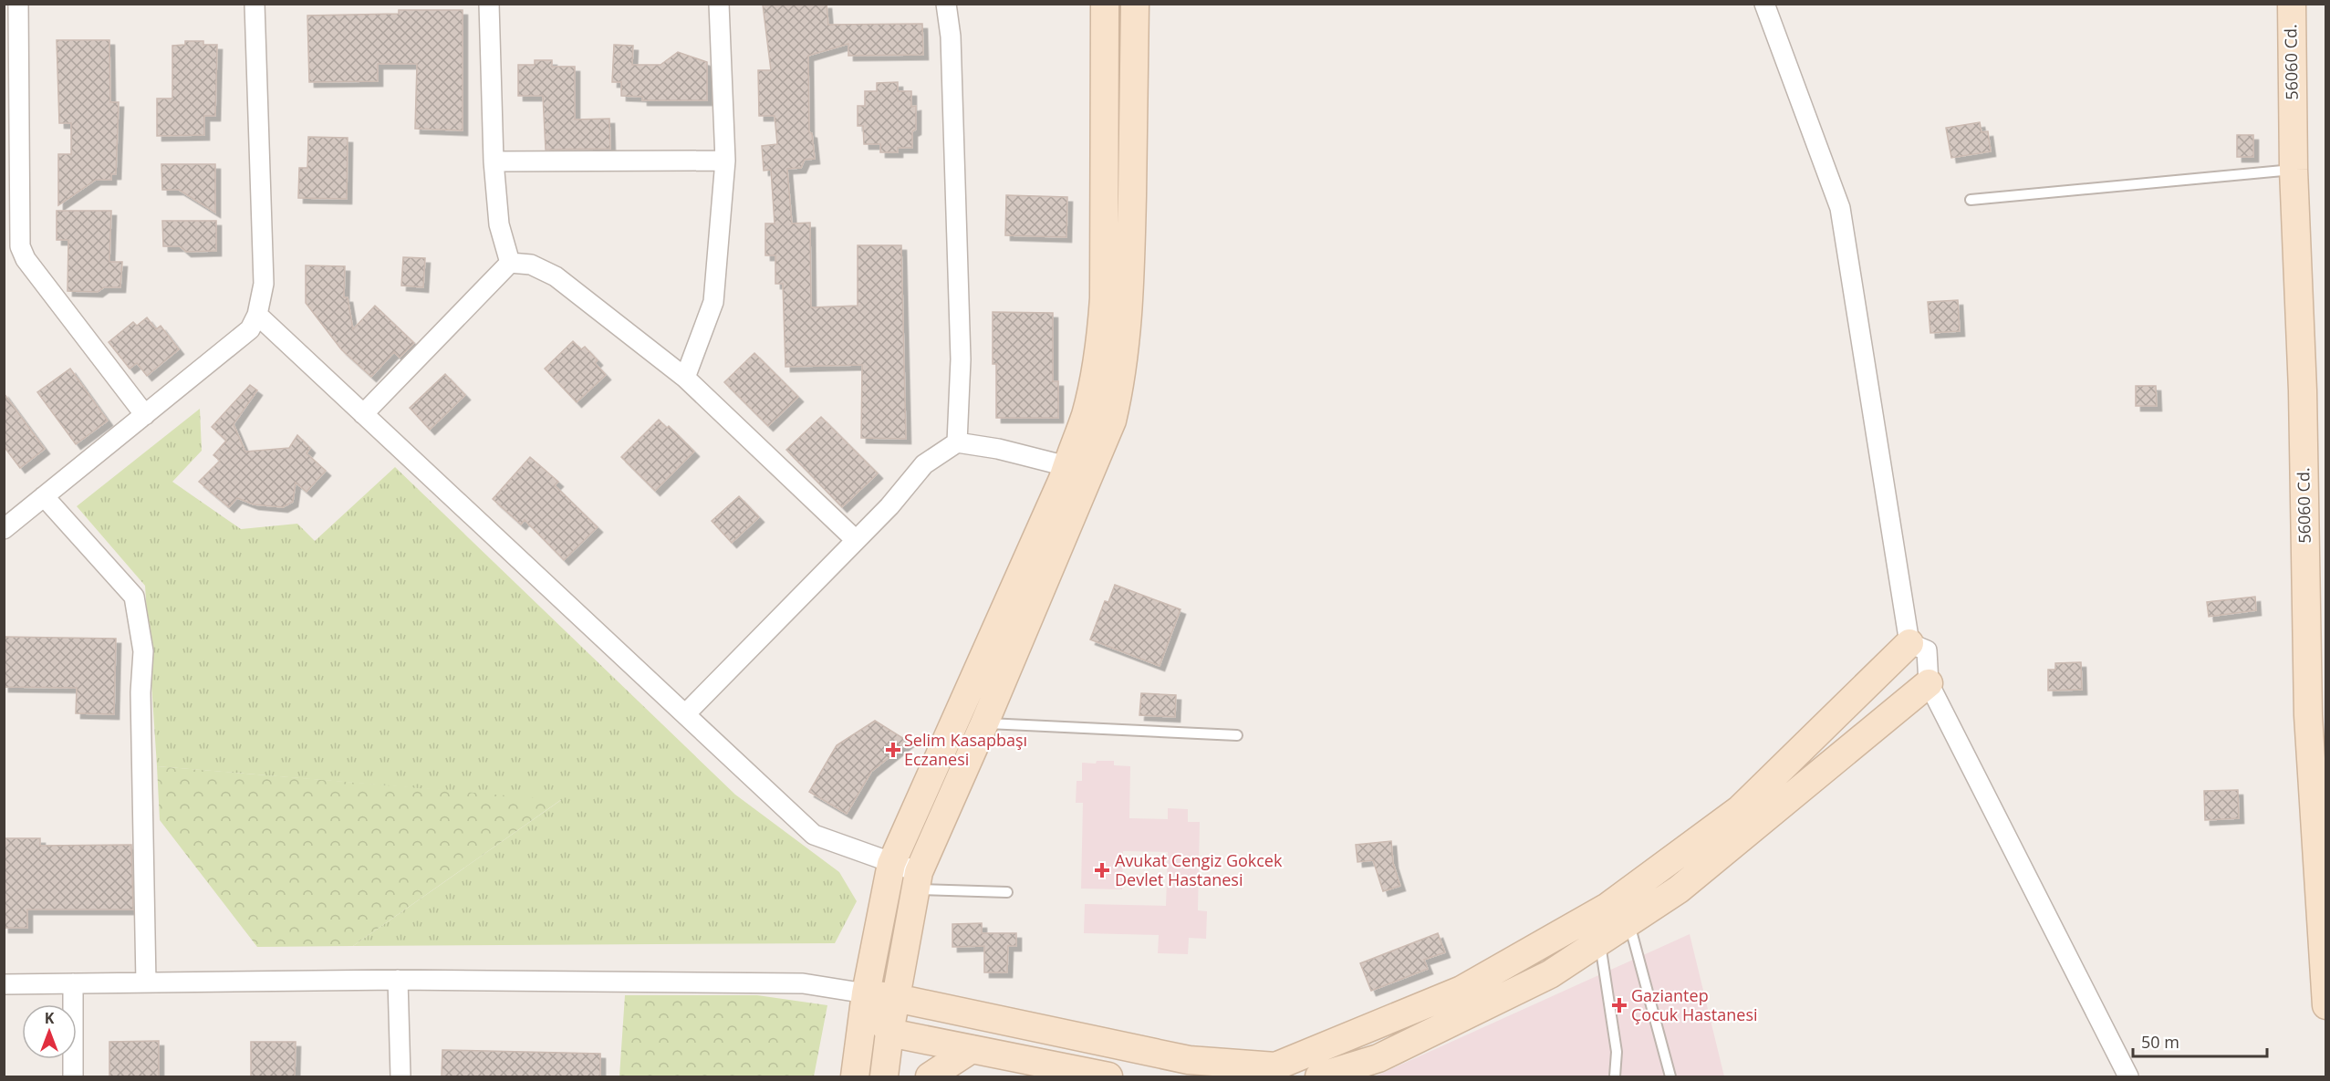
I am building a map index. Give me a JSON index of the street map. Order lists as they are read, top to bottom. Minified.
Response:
{"streets":{"street":["56060 Cd."]},"places":{"health":["Selim Kasapbaşı Eczanesi","Avukat Cengiz Gokcek Devlet Hastanesi","Gaziantep Çocuk Hastanesi"]},"scale_bar":"50 m","north":"top"}
